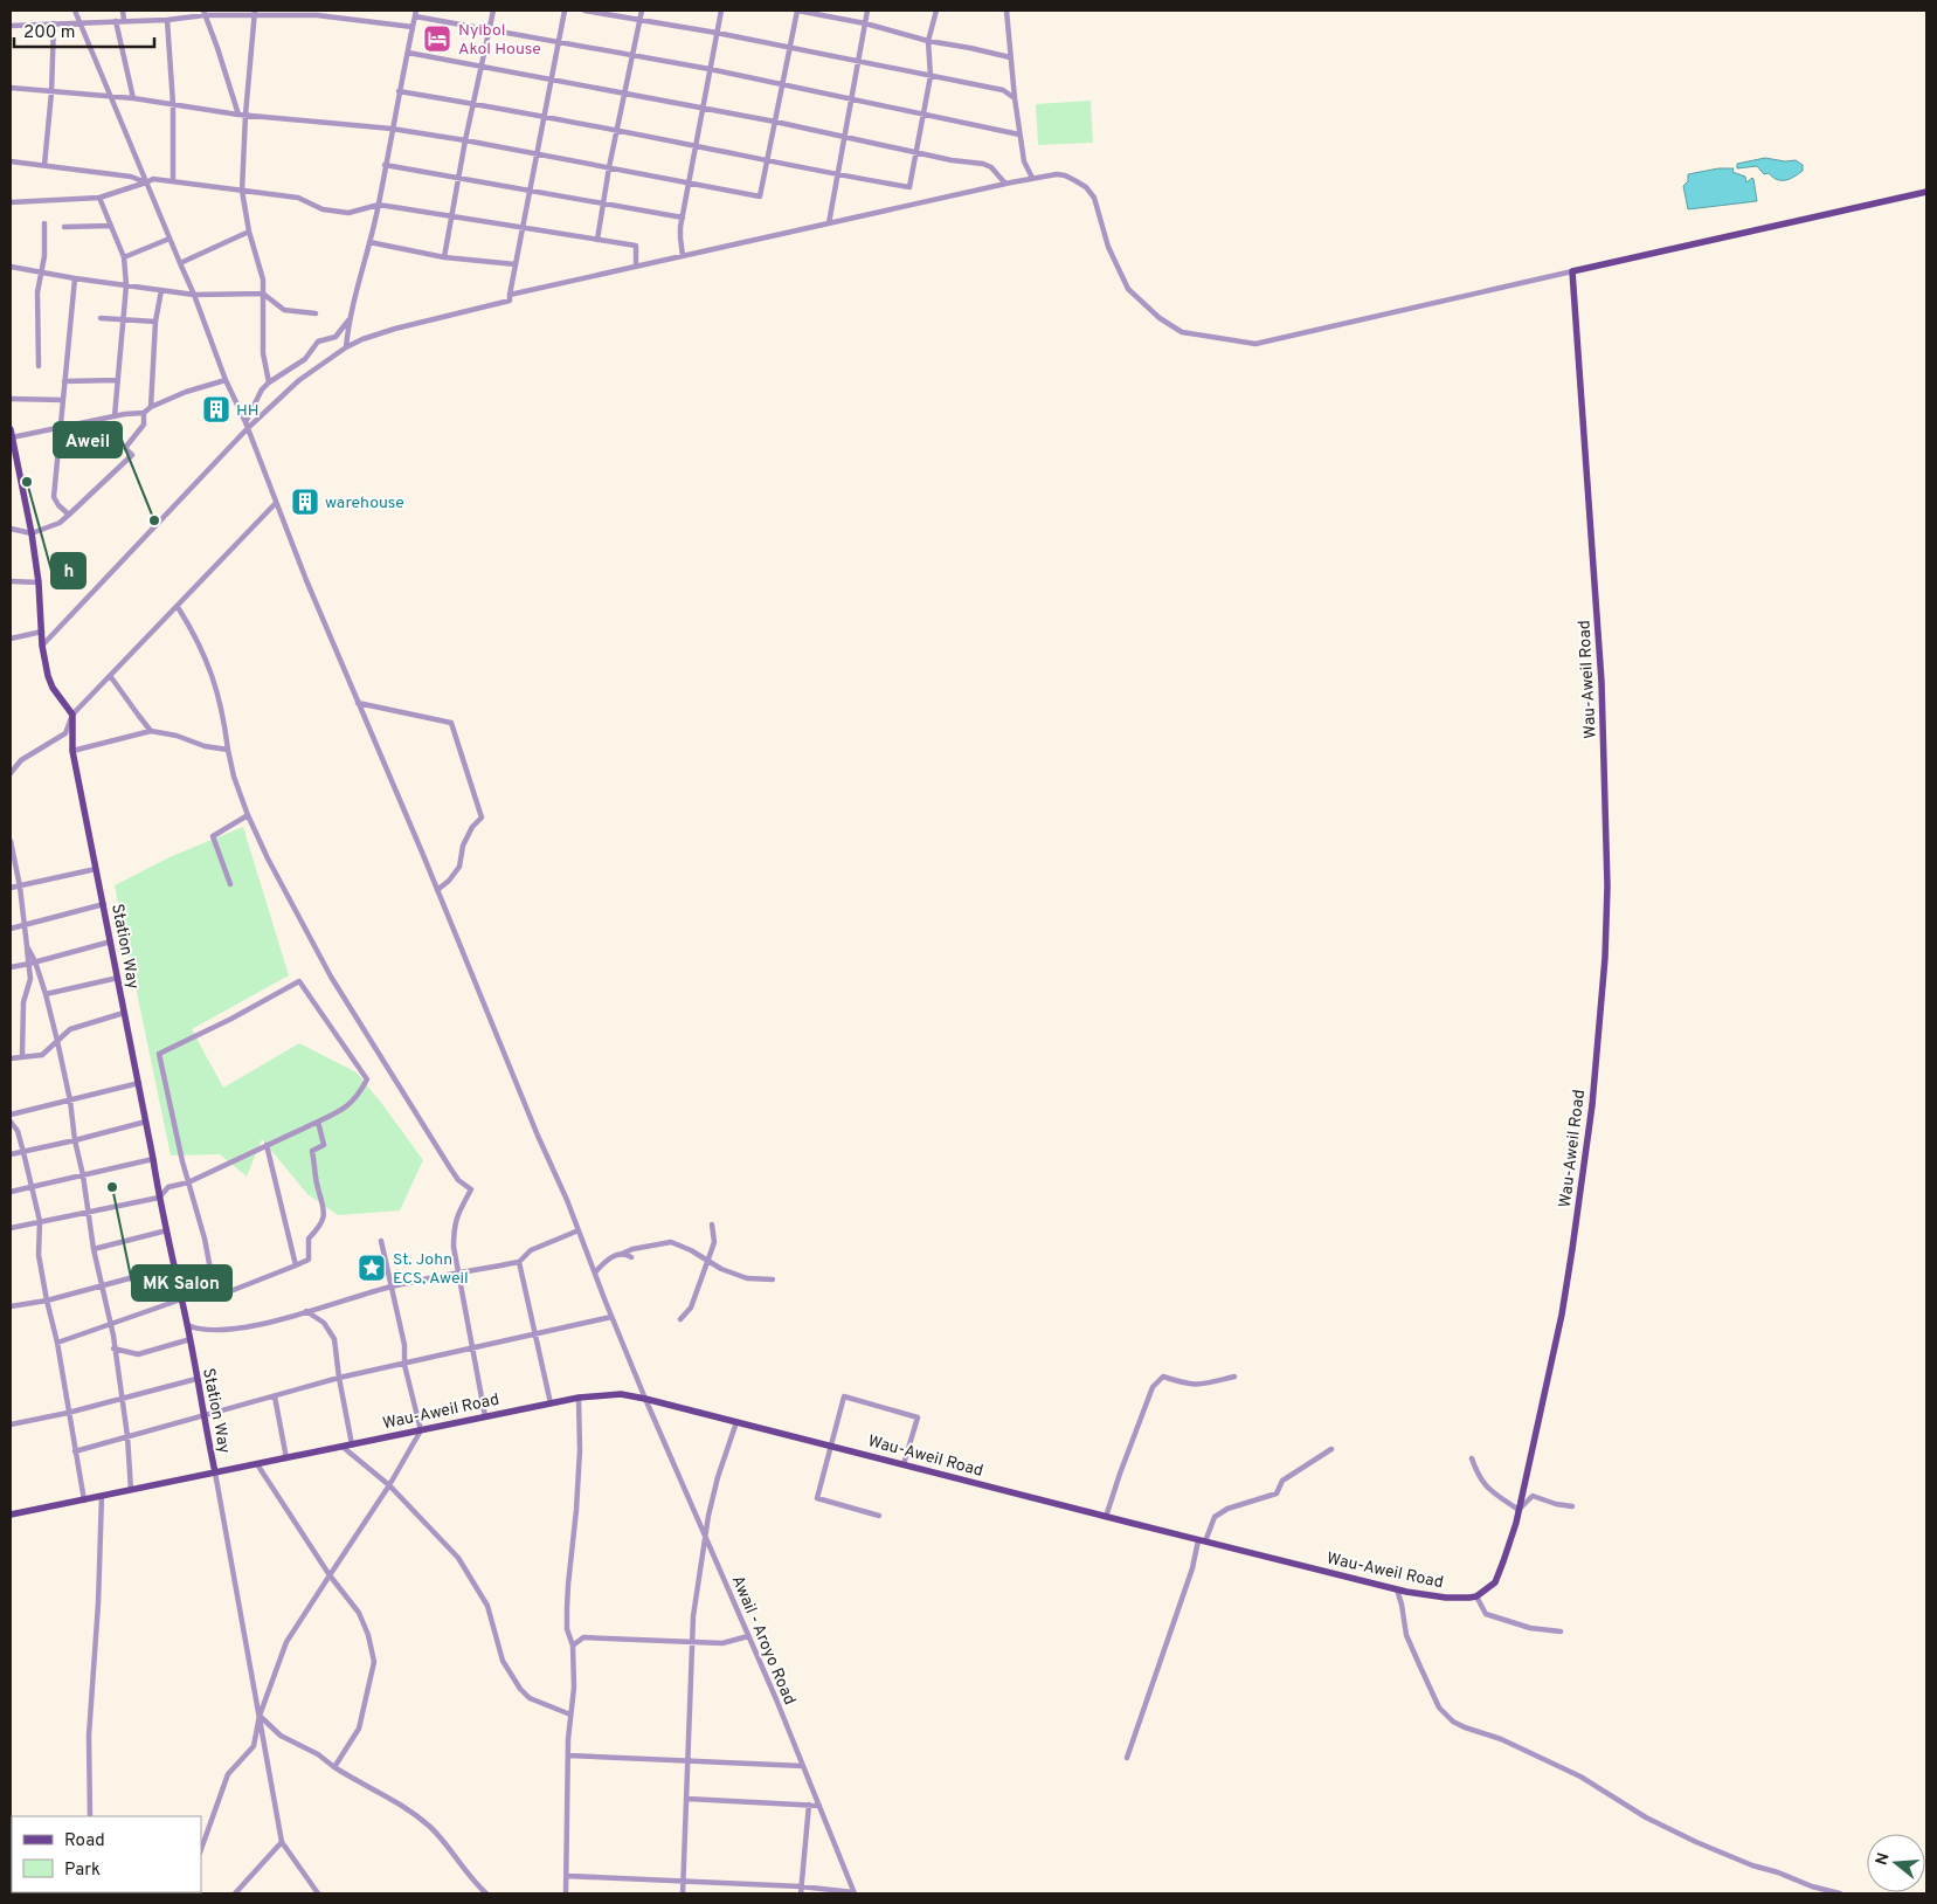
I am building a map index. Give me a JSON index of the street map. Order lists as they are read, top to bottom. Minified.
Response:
{"streets":{"main road":["Wau-Aweil Road","Station Way"],"street":["Awail - Aroyo Road"]},"crossings":[["Wau-Aweil Road","Station Way"],["Wau-Aweil Road","Awail - Aroyo Road"]],"places":{"hotel":["Nyibol Akol House"],"building":["HH","warehouse"],"other":["h","Aweil","MK Salon"],"place":["St. John ECS, Aweil"]},"legend":["Road","Park"],"scale_bar":"200 m","north":"left"}
